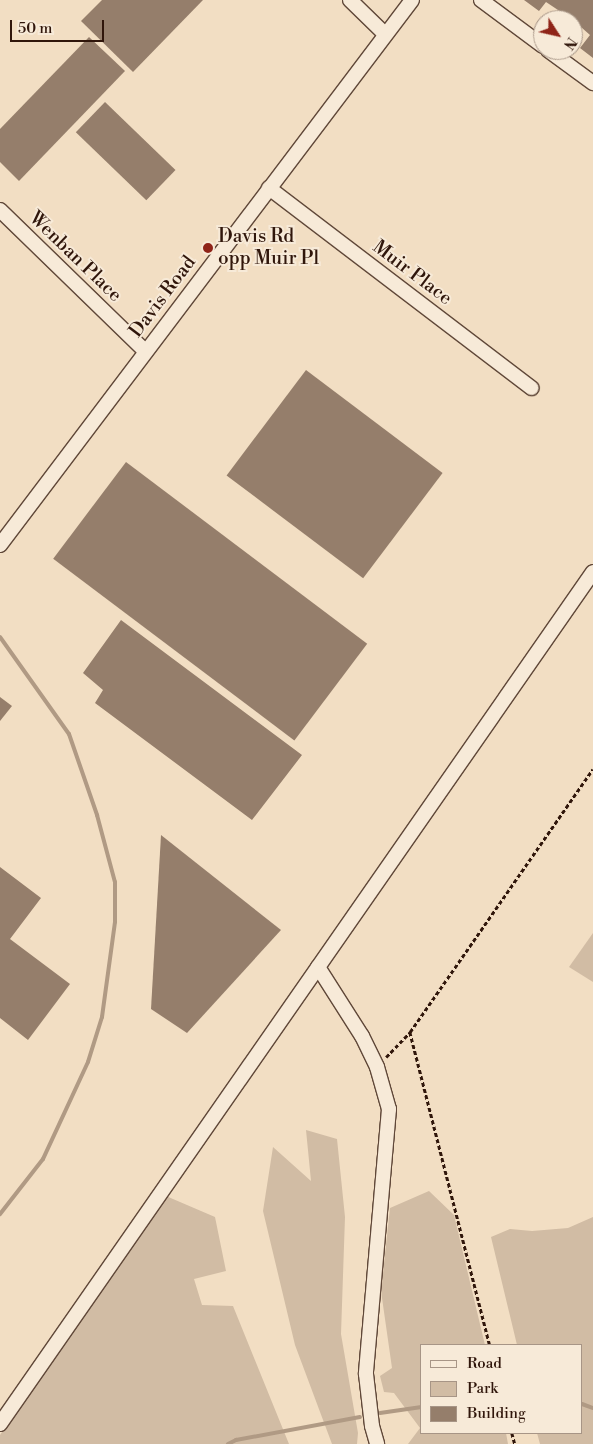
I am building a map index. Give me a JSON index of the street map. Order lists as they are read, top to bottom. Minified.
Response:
{"streets":{"street":["Wenban Place","Muir Place","Davis Road"]},"crossings":[["Wenban Place","Davis Road"],["Muir Place","Davis Road"]],"places":["Davis Rd opp Muir Pl"],"legend":["Road","Park","Building"],"scale_bar":"50 m","north":"bottom right"}
